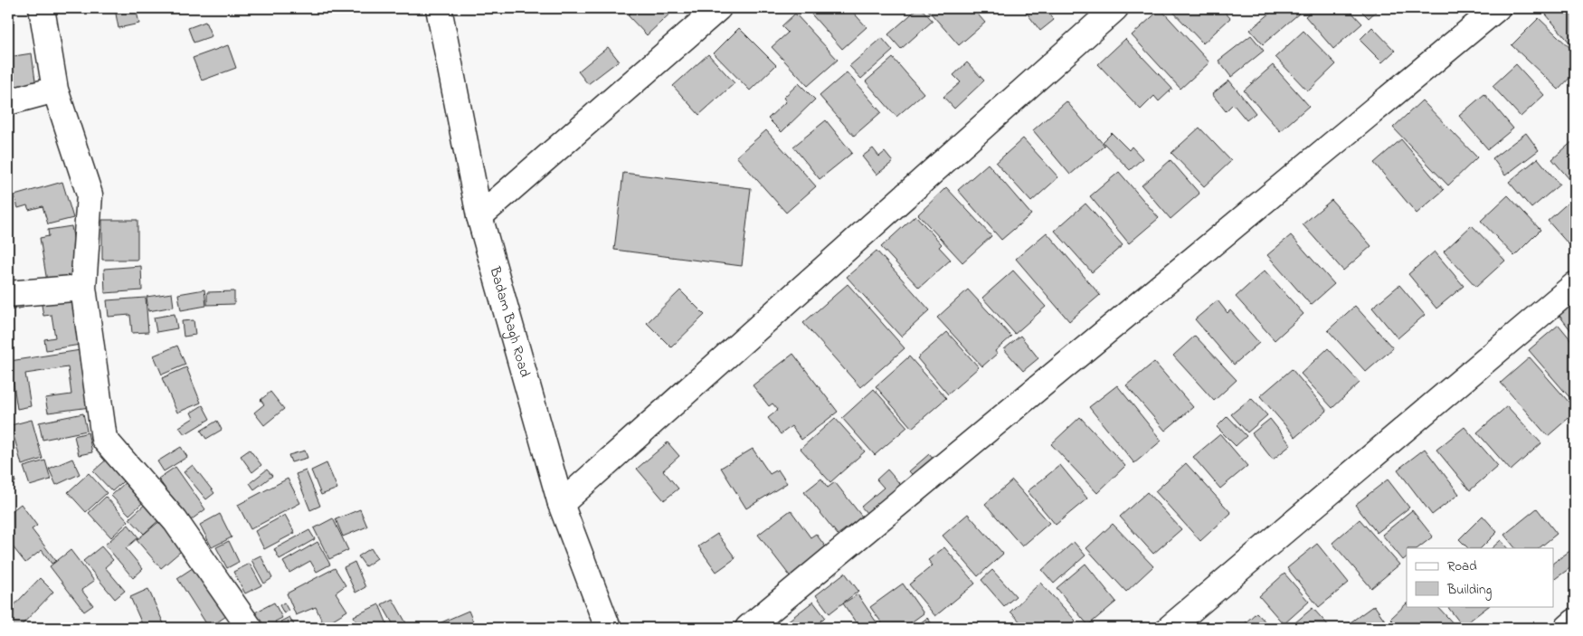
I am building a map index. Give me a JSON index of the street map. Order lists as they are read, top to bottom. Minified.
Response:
{"streets":{"street":["Badam Bagh Road"]},"legend":["Road","Building"]}
